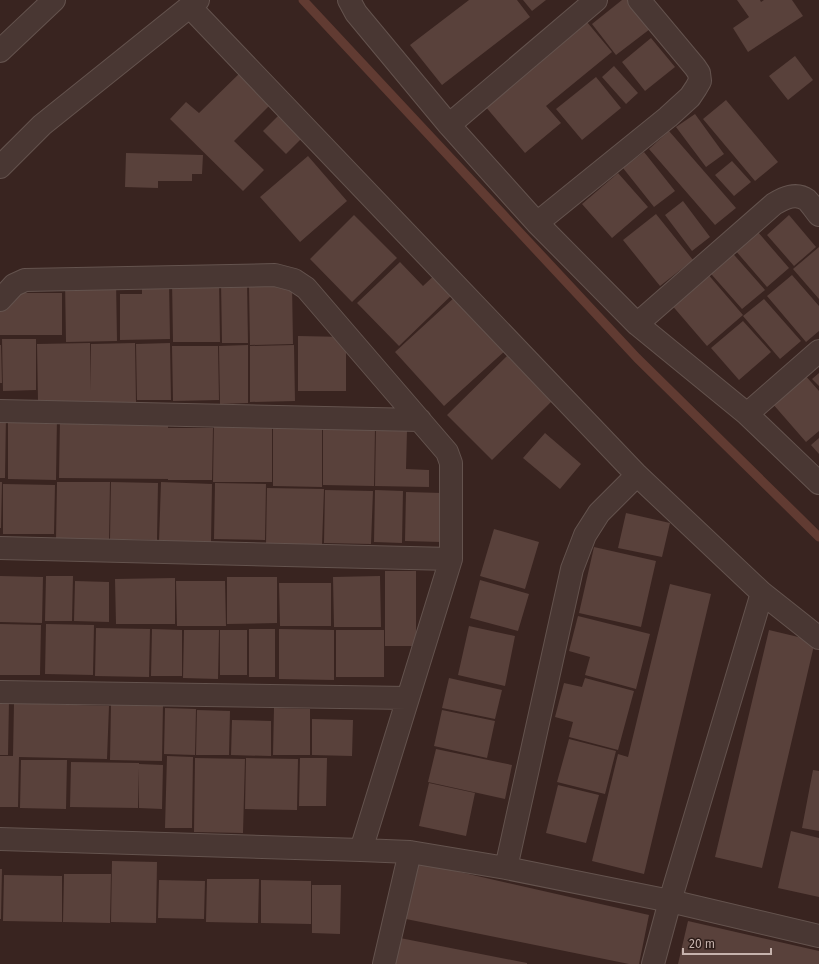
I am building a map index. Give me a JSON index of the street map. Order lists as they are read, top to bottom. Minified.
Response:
{"scale_bar":"20 m"}
